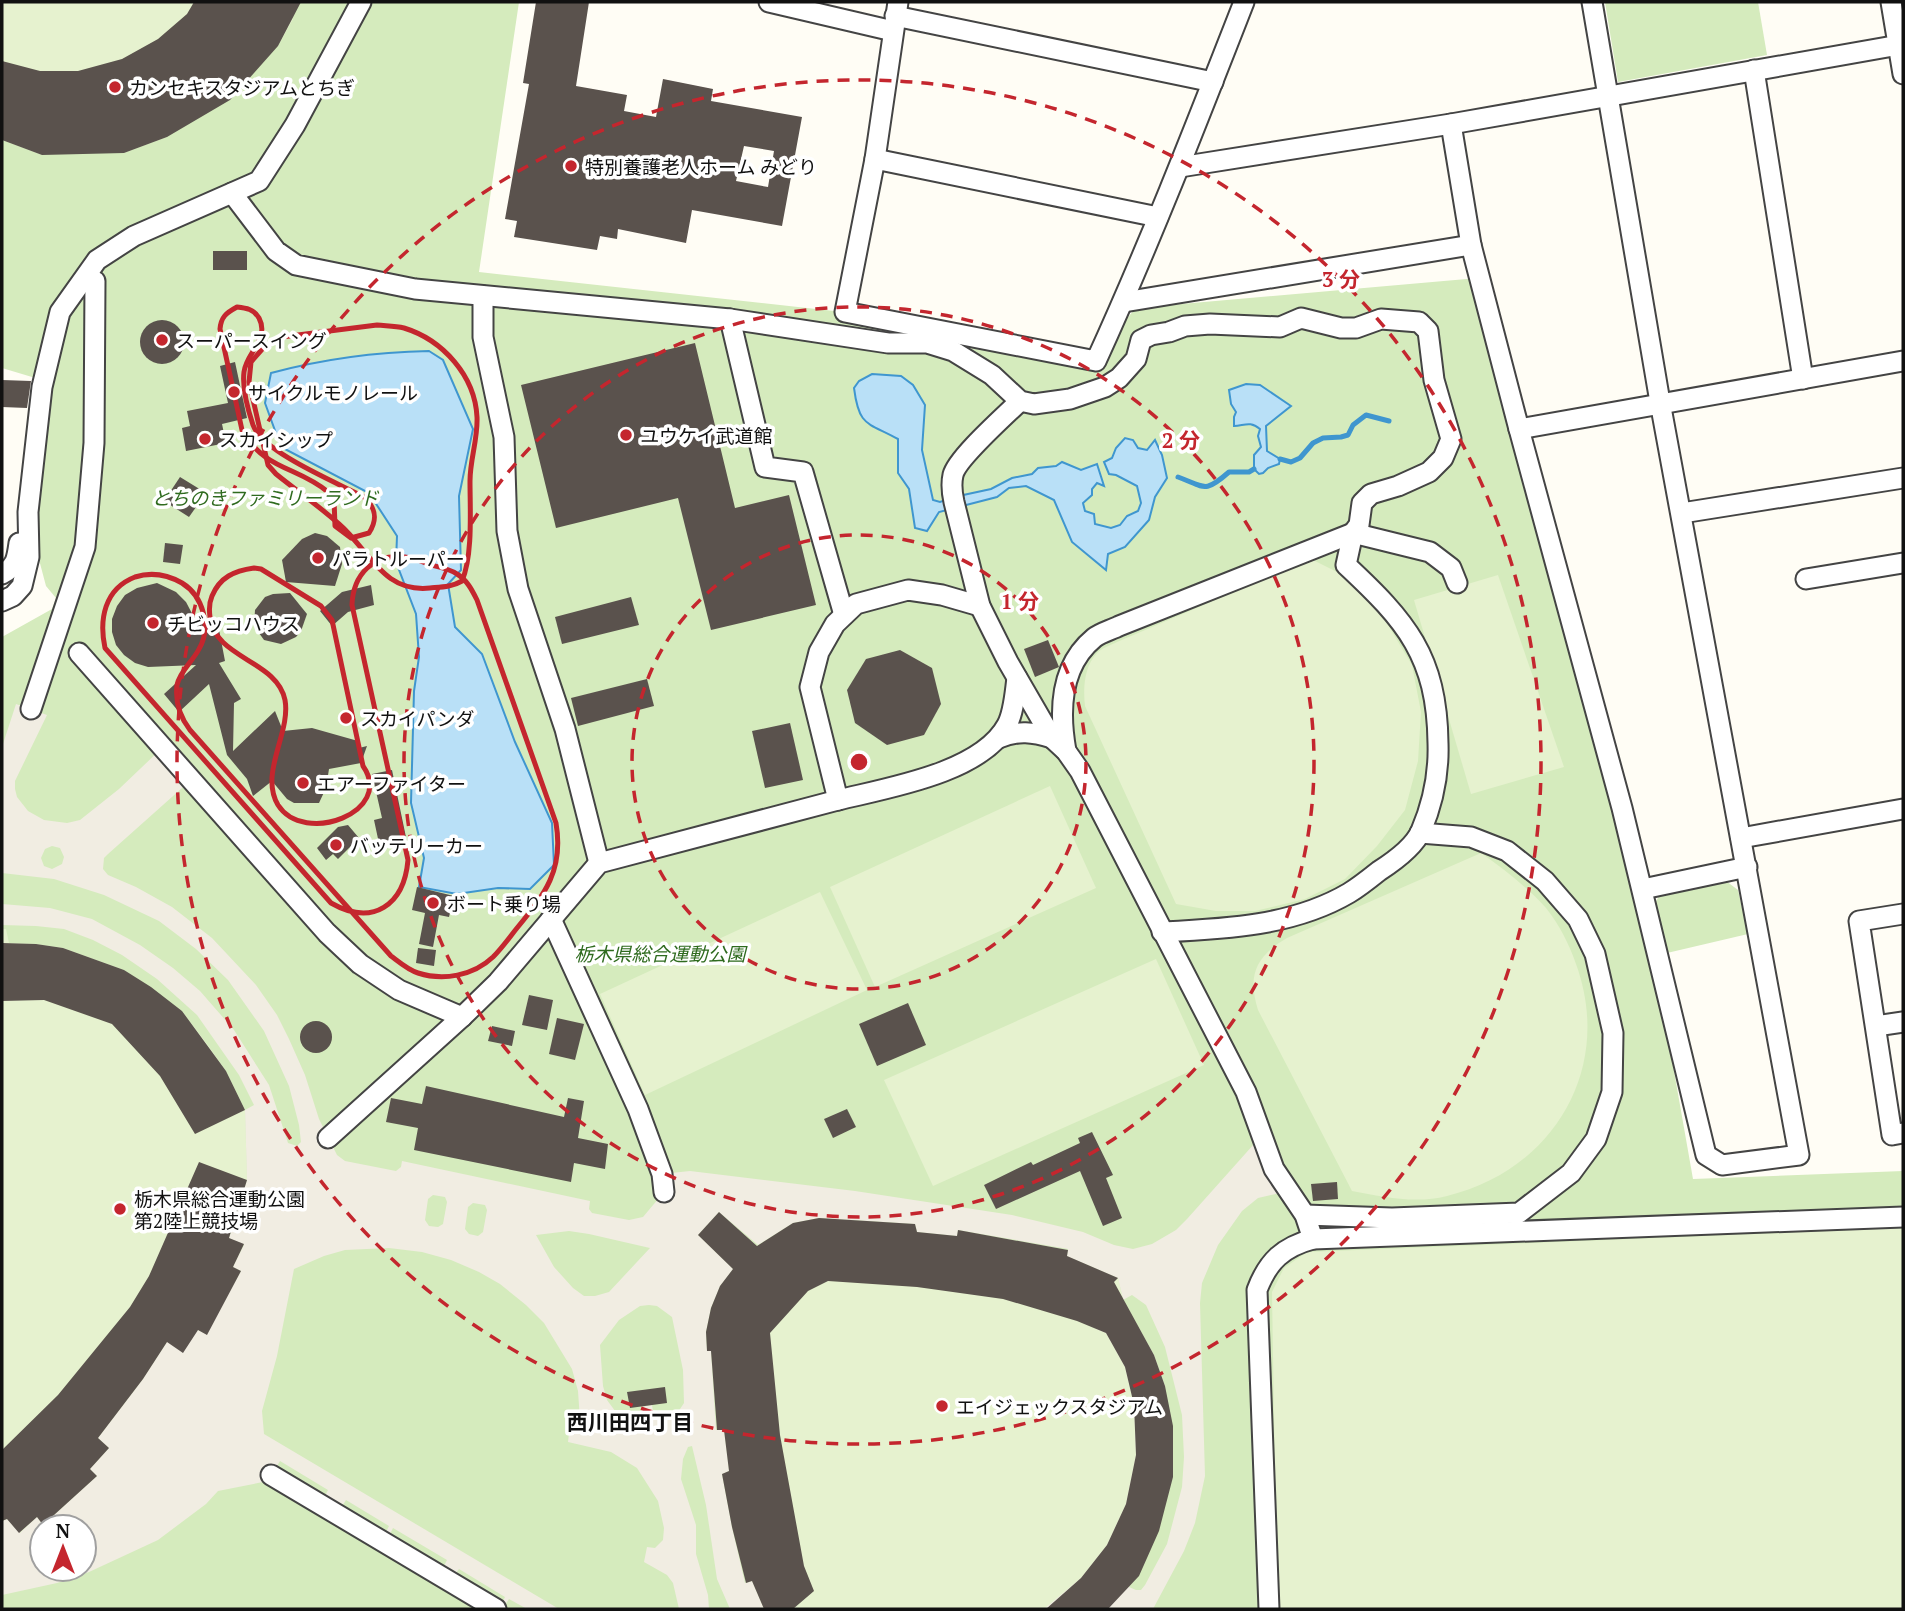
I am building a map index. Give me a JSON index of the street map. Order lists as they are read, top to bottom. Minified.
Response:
{"districts":["西川田四丁目"],"parks":["とちのきファミリーランド","栃木県総合運動公園"],"places":["カンセキスタジアムとちぎ","特別養護老人ホーム みどり","スーパースイング","サイクルモノレール","ユウケイ武道館","スカイシップ","パラトルーパー","チビッコハウス","スカイパンダ","エアーファイター","バッテリーカー","ボート乗り場","栃木県総合運動公園 第2陸上競技場","エイジェックスタジアム"],"north":"top","rings":["3 分","2 分","1 分"]}
